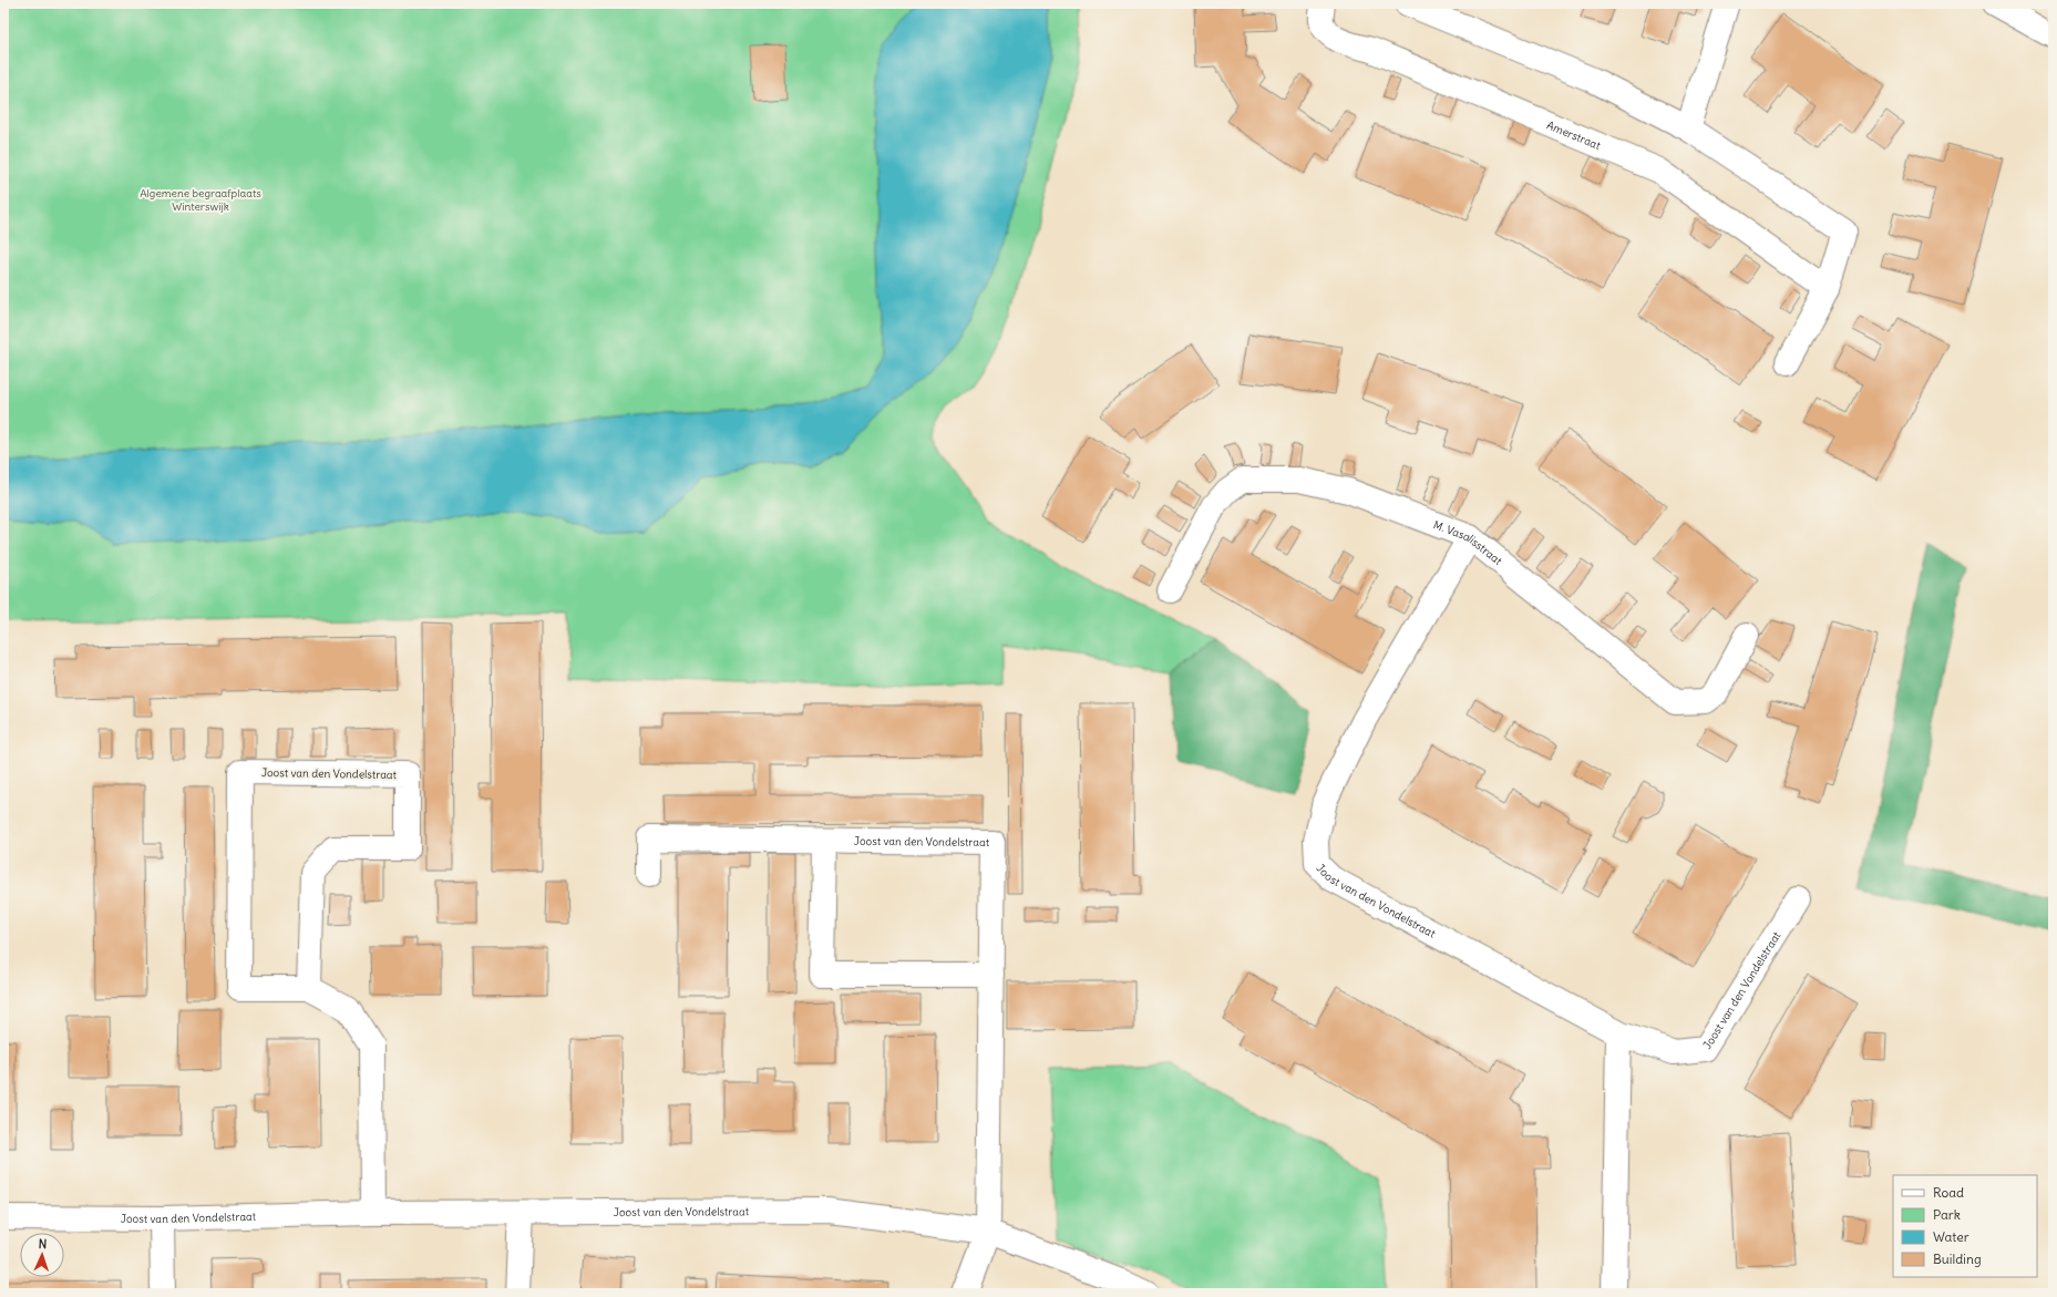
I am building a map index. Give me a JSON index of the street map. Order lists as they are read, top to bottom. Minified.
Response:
{"streets":{"street":["Amerstraat","M. Vasalisstraat","Joost van den Vondelstraat"]},"crossings":[["M. Vasalisstraat","Joost van den Vondelstraat"]],"parks":["Algemene begraafplaats Winterswijk"],"legend":["Road","Park","Water","Building"],"north":"top"}
